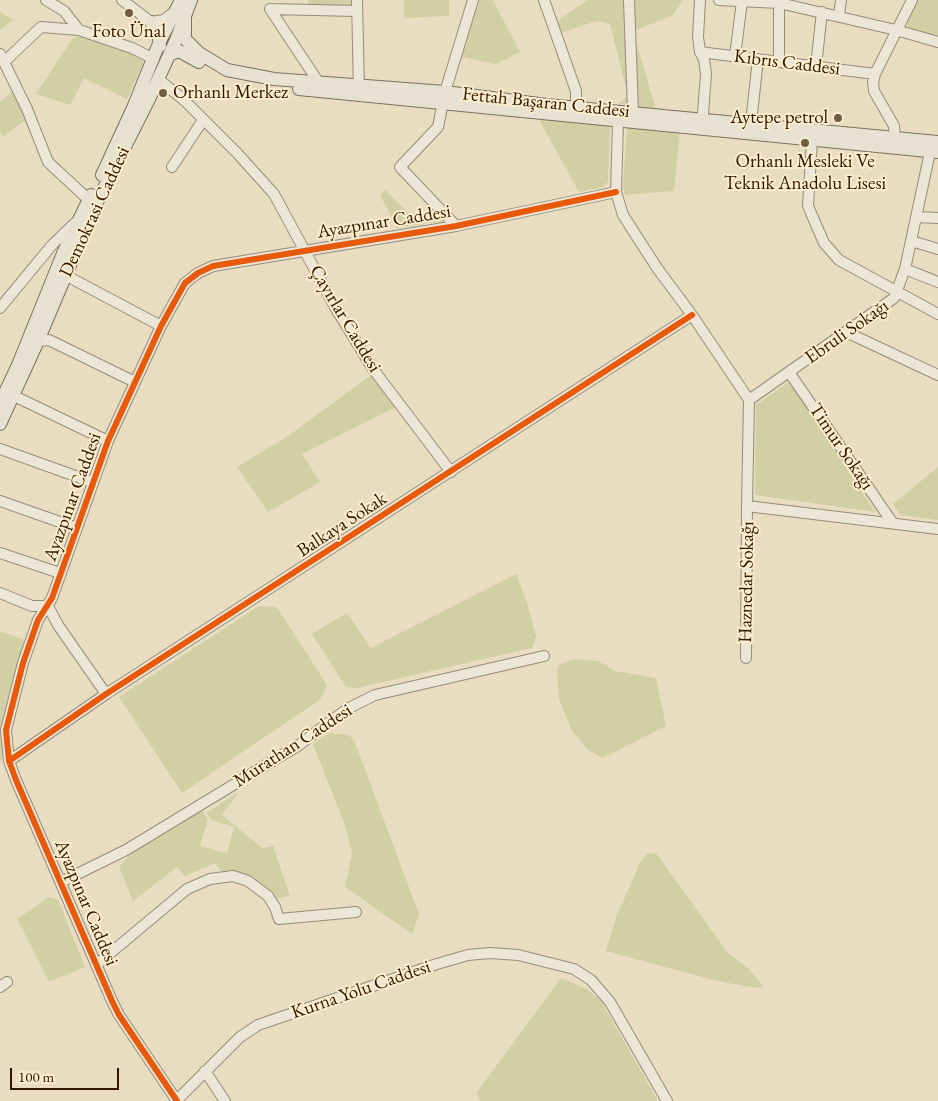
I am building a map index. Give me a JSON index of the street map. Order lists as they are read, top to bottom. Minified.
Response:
{"streets":{"main road":["Fettah Başaran Caddesi","Demokrasi Caddesi"],"street":["Kıbrıs Caddesi","Ayazpınar Caddesi","Çayırlar Caddesi","Ebruli Sokağı","Timur Sokağı","Balkaya Sokak","Haznedar Sokağı","Murathan Caddesi","Kurna Yolu Caddesi"]},"crossings":[["Fettah Başaran Caddesi","Demokrasi Caddesi"],["Fettah Başaran Caddesi","Ebruli Sokağı"],["Demokrasi Caddesi","Çayırlar Caddesi"],["Ayazpınar Caddesi","Çayırlar Caddesi"],["Ayazpınar Caddesi","Balkaya Sokak"],["Ayazpınar Caddesi","Murathan Caddesi"],["Ayazpınar Caddesi","Kurna Yolu Caddesi"],["Çayırlar Caddesi","Balkaya Sokak"],["Ebruli Sokağı","Timur Sokağı"],["Ebruli Sokağı","Haznedar Sokağı"]],"places":["Foto Ünal","Orhanlı Merkez","Aytepe petrol","Orhanlı Mesleki Ve Teknik Anadolu Lisesi"],"scale_bar":"100 m"}
